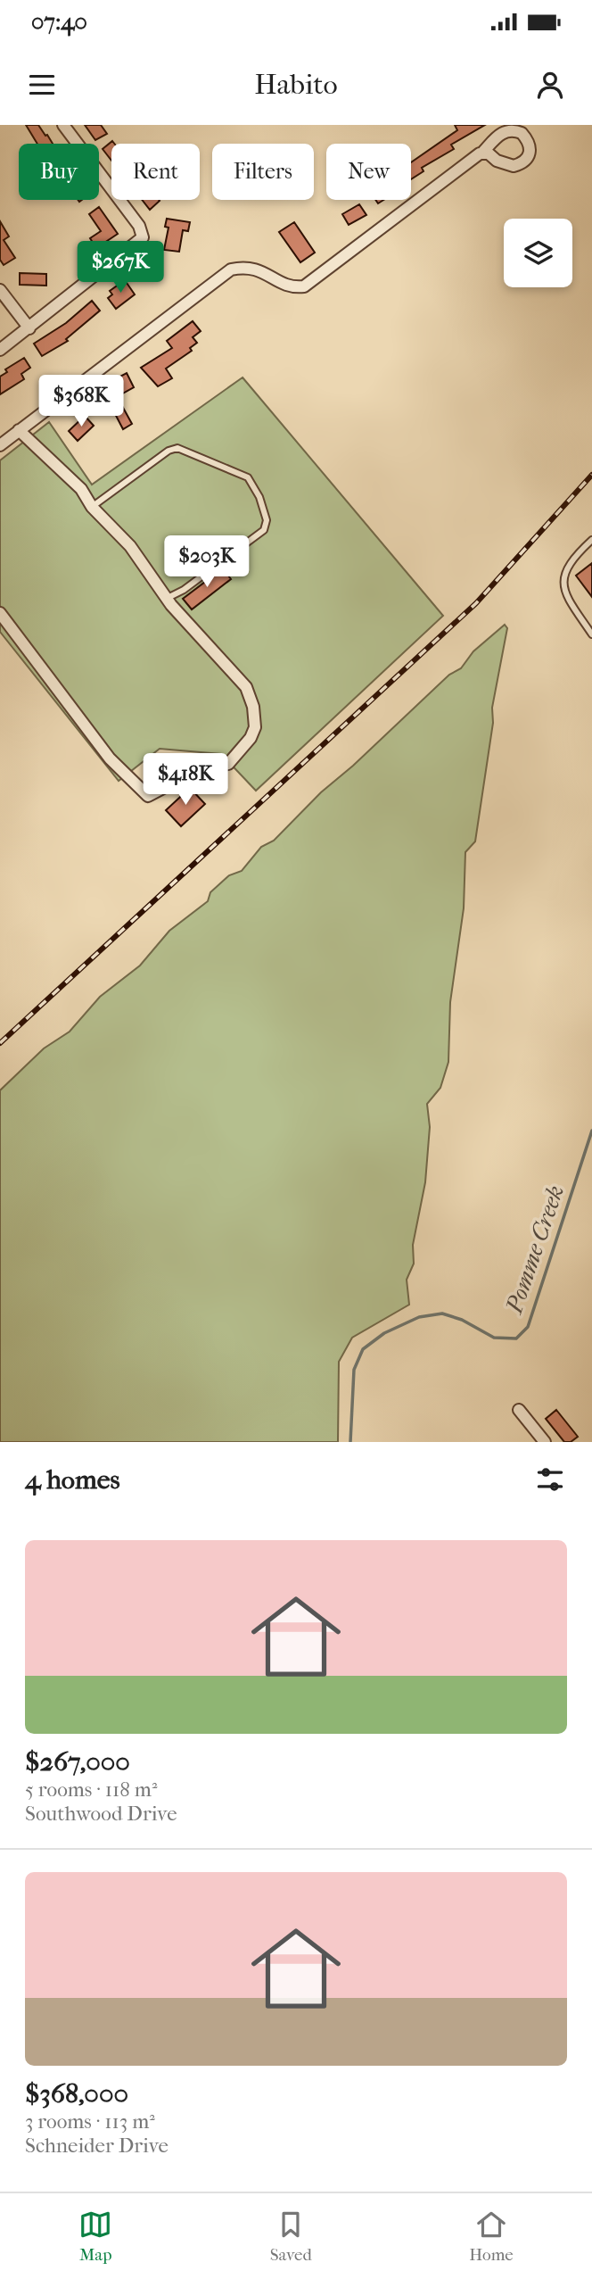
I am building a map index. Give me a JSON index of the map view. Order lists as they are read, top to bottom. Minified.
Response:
{"water":["Pomme Creek"],"page":{"status":"07:40","header":"Habito","chip":["Buy","Rent","Filters","New"],"price":["$267K","$368K","$203K","$418K"],"heading":"4 homes","list":[{"name":"$267,000","note":"5 rooms · 118 m² · Southwood Drive"},{"name":"$368,000","note":"3 rooms · 113 m² · Schneider Drive"}],"tabs":["Map","Saved","Home"]}}
